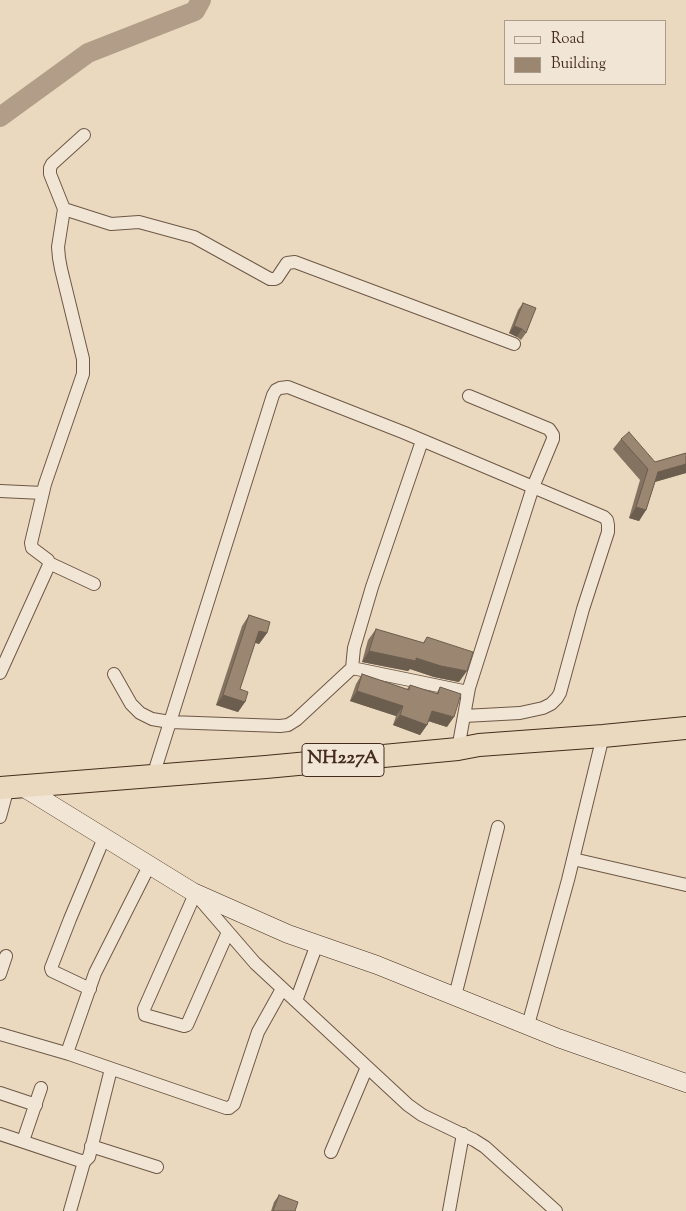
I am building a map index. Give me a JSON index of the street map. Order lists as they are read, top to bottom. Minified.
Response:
{"streets":{"highway":["NH227A"]},"legend":["Road","Building"]}
